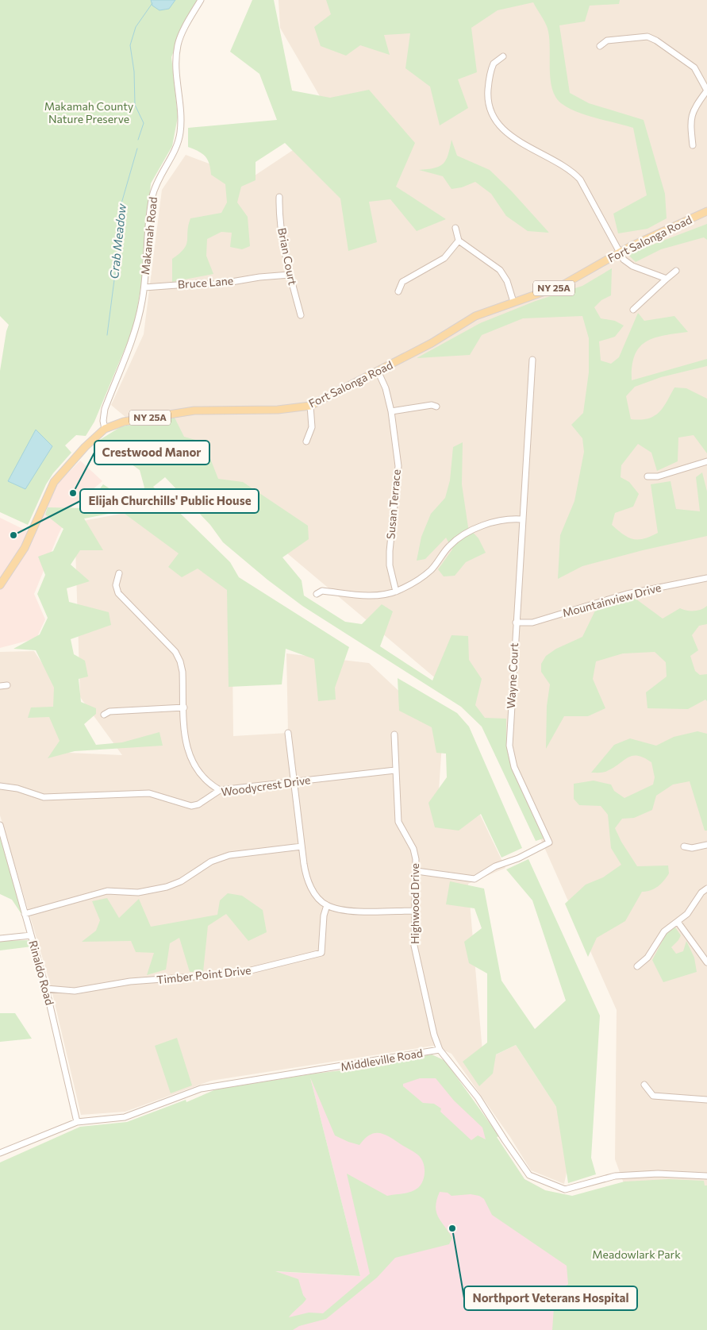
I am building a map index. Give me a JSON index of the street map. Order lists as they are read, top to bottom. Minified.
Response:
{"streets":{"main road":["Fort Salonga Road","NY 25A"],"street":["Makamah Road","Brian Court","Bruce Lane","Susan Terrace","Mountainview Drive","Wayne Court","Woodycrest Drive","Highwood Drive","Rinaldo Road","Timber Point Drive","Middleville Road"]},"crossings":[["Makamah Road","Fort Salonga Road"],["Makamah Road","Bruce Lane"],["Fort Salonga Road","Susan Terrace"],["Brian Court","Bruce Lane"],["Mountainview Drive","Wayne Court"],["Wayne Court","Highwood Drive"],["Woodycrest Drive","Highwood Drive"],["Highwood Drive","Middleville Road"],["Rinaldo Road","Timber Point Drive"],["Rinaldo Road","Middleville Road"]],"water":["Crab Meadow"],"parks":["Makamah County Nature Preserve","Meadowlark Park"],"places":["Crestwood Manor","Elijah Churchills' Public House","Northport Veterans Hospital"]}
